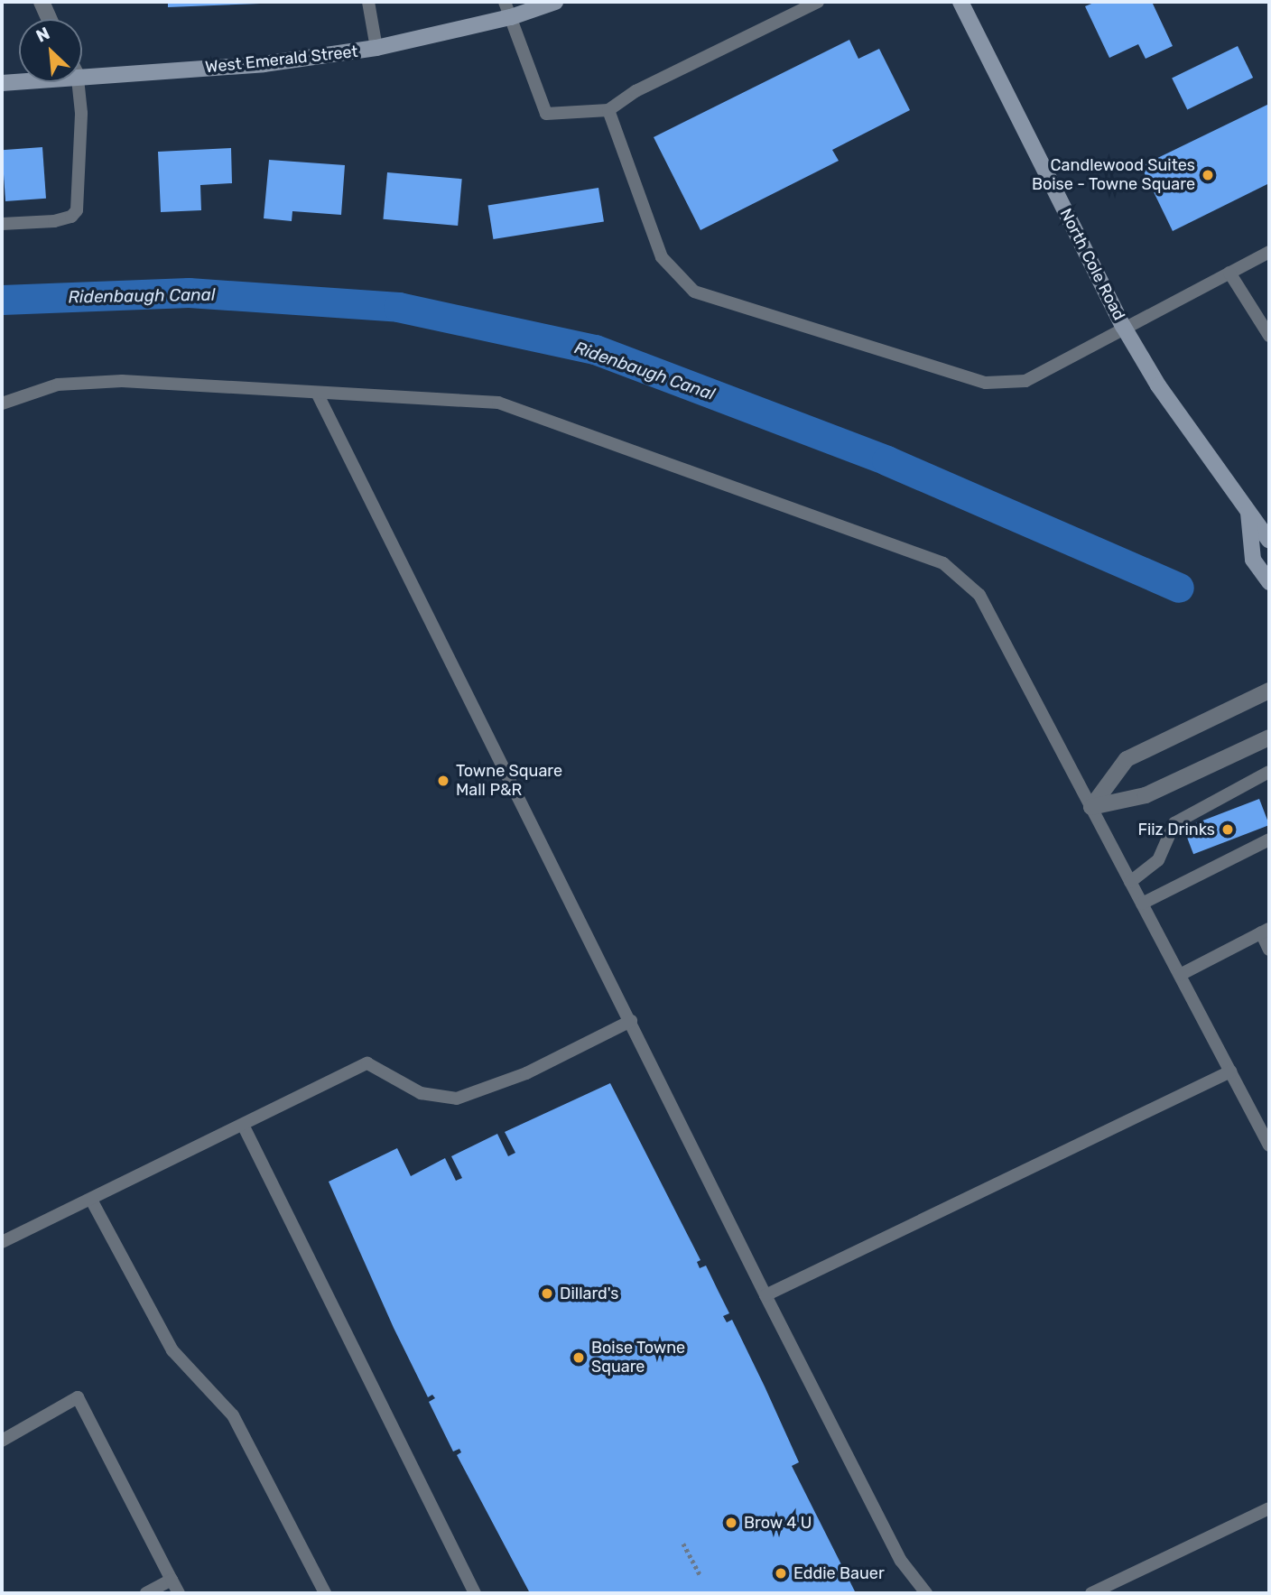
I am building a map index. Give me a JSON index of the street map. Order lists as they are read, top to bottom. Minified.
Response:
{"streets":{"main road":["West Emerald Street","North Cole Road"]},"water":["Ridenbaugh Canal"],"places":["Candlewood Suites Boise - Towne Square","Towne Square Mall P&R","Fiiz Drinks","Dillard's","Boise Towne Square","Brow 4 U","Eddie Bauer"],"north":"top left"}
